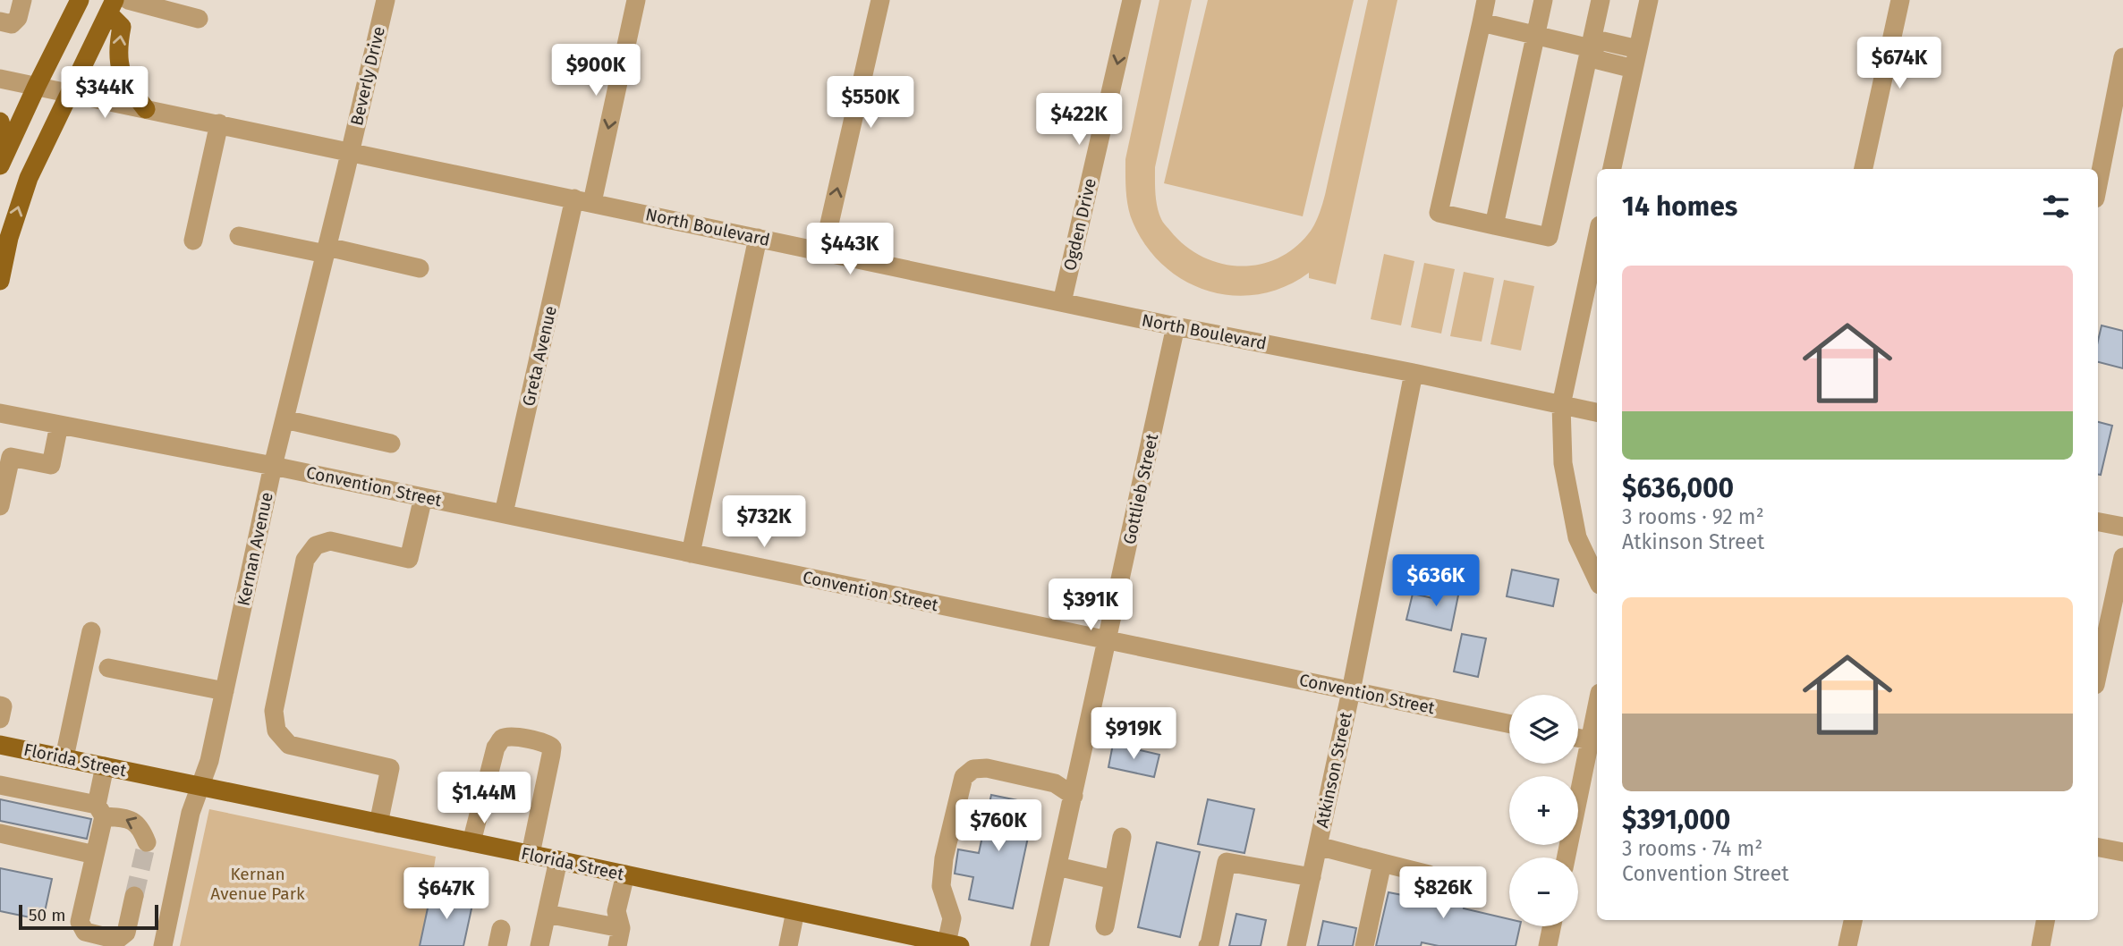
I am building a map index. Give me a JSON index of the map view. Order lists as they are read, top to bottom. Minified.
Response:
{"streets":{"main road":["Florida Street"],"street":["Beverly Drive","Ogden Drive","North Boulevard","Greta Avenue","Convention Street","Gottlieb Street","Kernan Avenue","Atkinson Street"]},"crossings":[["Beverly Drive","North Boulevard"],["Beverly Drive","Kernan Avenue"],["Ogden Drive","North Boulevard"],["North Boulevard","Greta Avenue"],["North Boulevard","Gottlieb Street"],["North Boulevard","Kernan Avenue"],["North Boulevard","Atkinson Street"],["Greta Avenue","Convention Street"],["Convention Street","Gottlieb Street"],["Convention Street","Kernan Avenue"],["Convention Street","Atkinson Street"],["Kernan Avenue","Florida Street"]],"one_way":["Ogden Drive","Greta Avenue"],"parks":["Kernan Avenue Park"],"scale_bar":"50 m","page":{"price":["$674K","$900K","$344K","$550K","$422K","$443K","$732K","$636K","$391K","$919K","$1.44M","$760K","$826K","$647K"],"heading":"14 homes","list":[{"name":"$636,000","note":"3 rooms · 92 m² · Atkinson Street"},{"name":"$391,000","note":"3 rooms · 74 m² · Convention Street"}],"map_buttons":["+","−"],"scale":"50 m"}}
